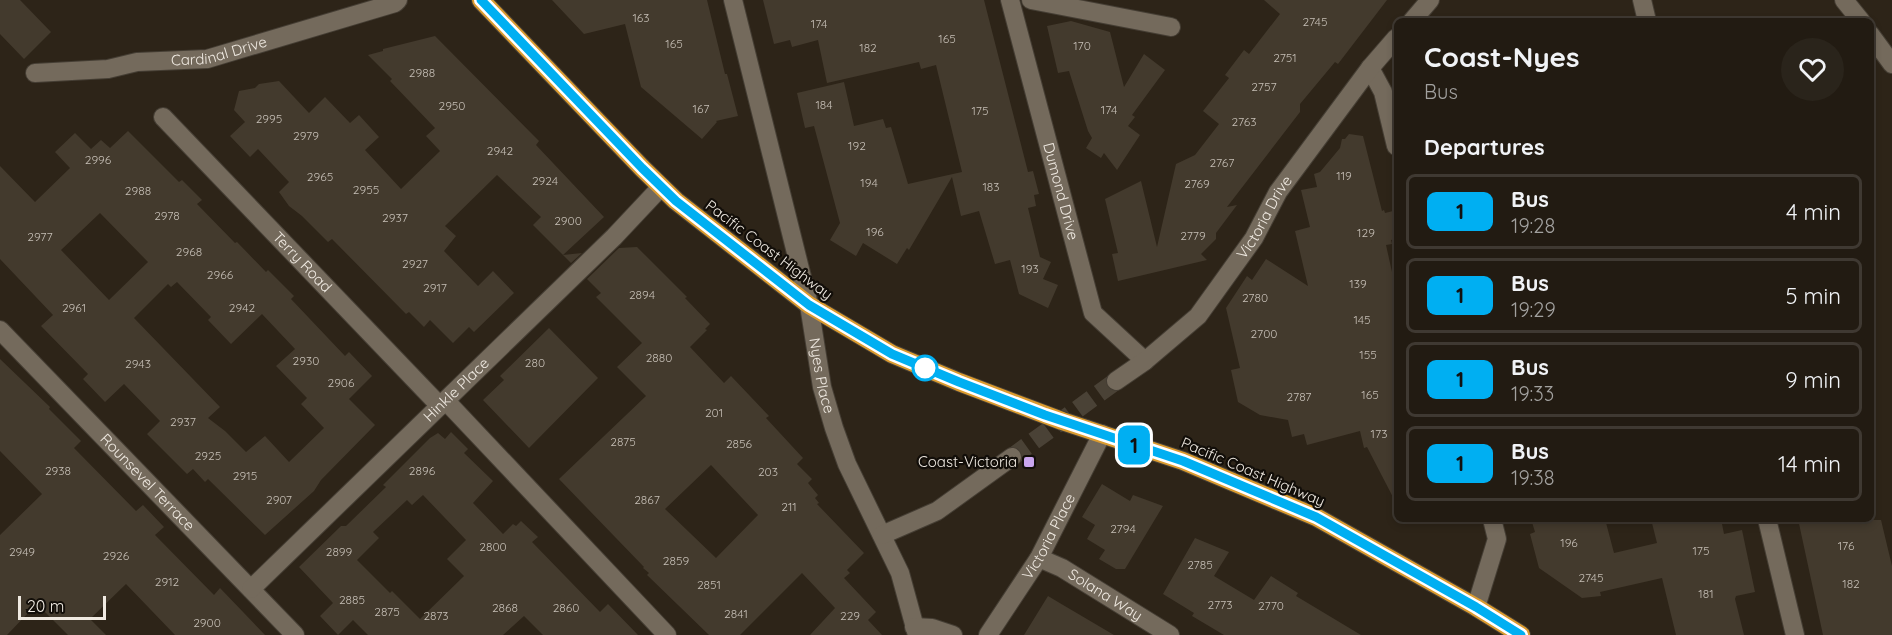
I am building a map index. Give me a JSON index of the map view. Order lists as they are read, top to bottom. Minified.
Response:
{"streets":{"highway":["Pacific Coast Highway"],"street":["Cardinal Drive","Dumond Drive","Victoria Drive","Terry Road","Nyes Place","Hinkle Place","Rounsevel Terrace","Victoria Place","Solana Way"]},"crossings":[["Dumond Drive","Victoria Drive"],["Pacific Coast Highway","Nyes Place"],["Pacific Coast Highway","Hinkle Place"],["Pacific Coast Highway","Victoria Place"],["Terry Road","Hinkle Place"],["Hinkle Place","Rounsevel Terrace"],["Victoria Place","Solana Way"]],"places":{"transit":["Coast-Victoria"]},"lines":["bus line 1"],"house_numbers":["163","2745","174","165","165","170","182","2751","2988","2757","184","2950","167","174","175","2995","2763","2979","192","2942","2996","2767","119","2965","2924","194","2769","183","2955","2988","2978","2937","2900","196","129","2779","2977","2968","2927","193","2966","139","2917","2894","2780","2961","2942","145","2700","155","2880","2930","280","2943","2906","165","2787","201","2937","173","2875","2856","2925","2938","2896","203","2915","2907","2867","211","2794","196","176","2800","175","2949","2899","2926","2859","2785","2745","2912","182","2851","181","2885","2773","2770","2868","2860","2875","2841","2873","229","2900"],"scale_bar":"20 m","page":{"on_map":"1","heading":[["Coast-Nyes","Bus"],"Departures"],"list":[{"mark":"1","name":"Bus","note":"19:28","value":"4 min"},{"mark":"1","name":"Bus","note":"19:29","value":"5 min"},{"mark":"1","name":"Bus","note":"19:33","value":"9 min"},{"mark":"1","name":"Bus","note":"19:38","value":"14 min"}],"scale":"20 m"}}
